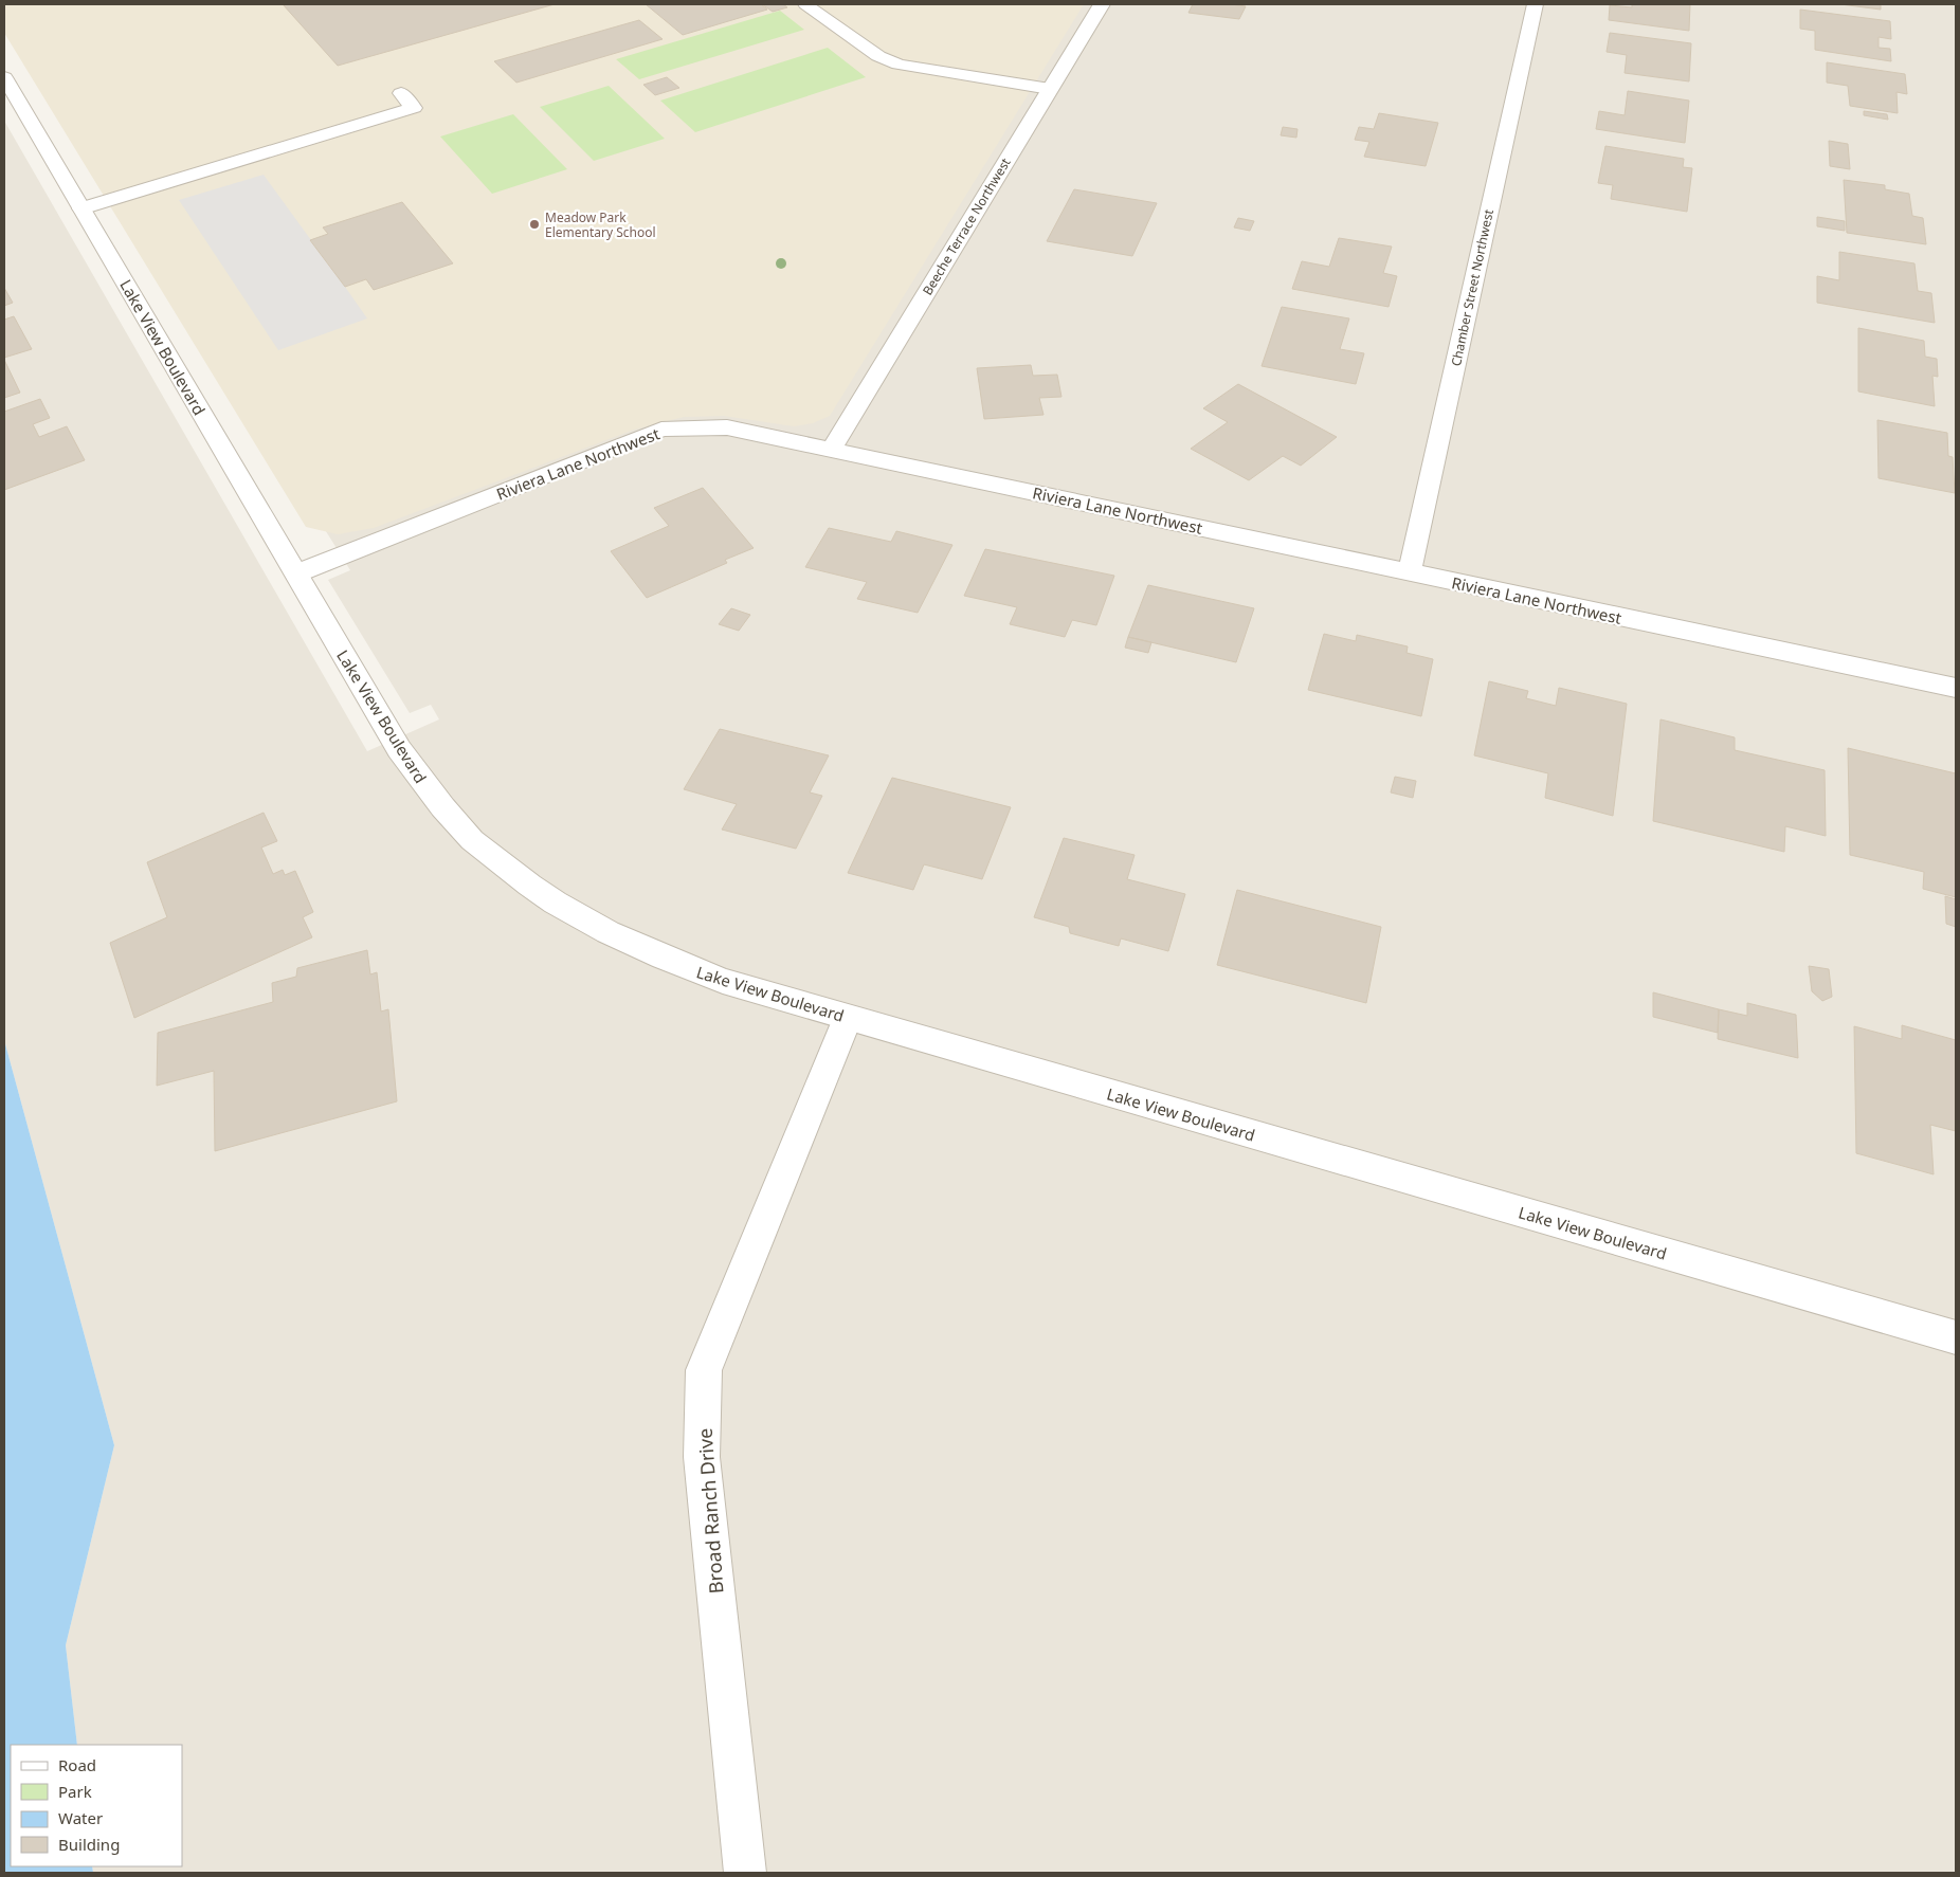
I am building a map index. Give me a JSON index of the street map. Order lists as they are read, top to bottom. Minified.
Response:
{"streets":{"street":["Beeche Terrace Northwest","Chamber Street Northwest","Lake View Boulevard","Riviera Lane Northwest","Broad Ranch Drive"]},"crossings":[["Beeche Terrace Northwest","Riviera Lane Northwest"],["Chamber Street Northwest","Riviera Lane Northwest"],["Lake View Boulevard","Riviera Lane Northwest"],["Lake View Boulevard","Broad Ranch Drive"]],"places":["Meadow Park Elementary School"],"legend":["Road","Park","Water","Building"]}
